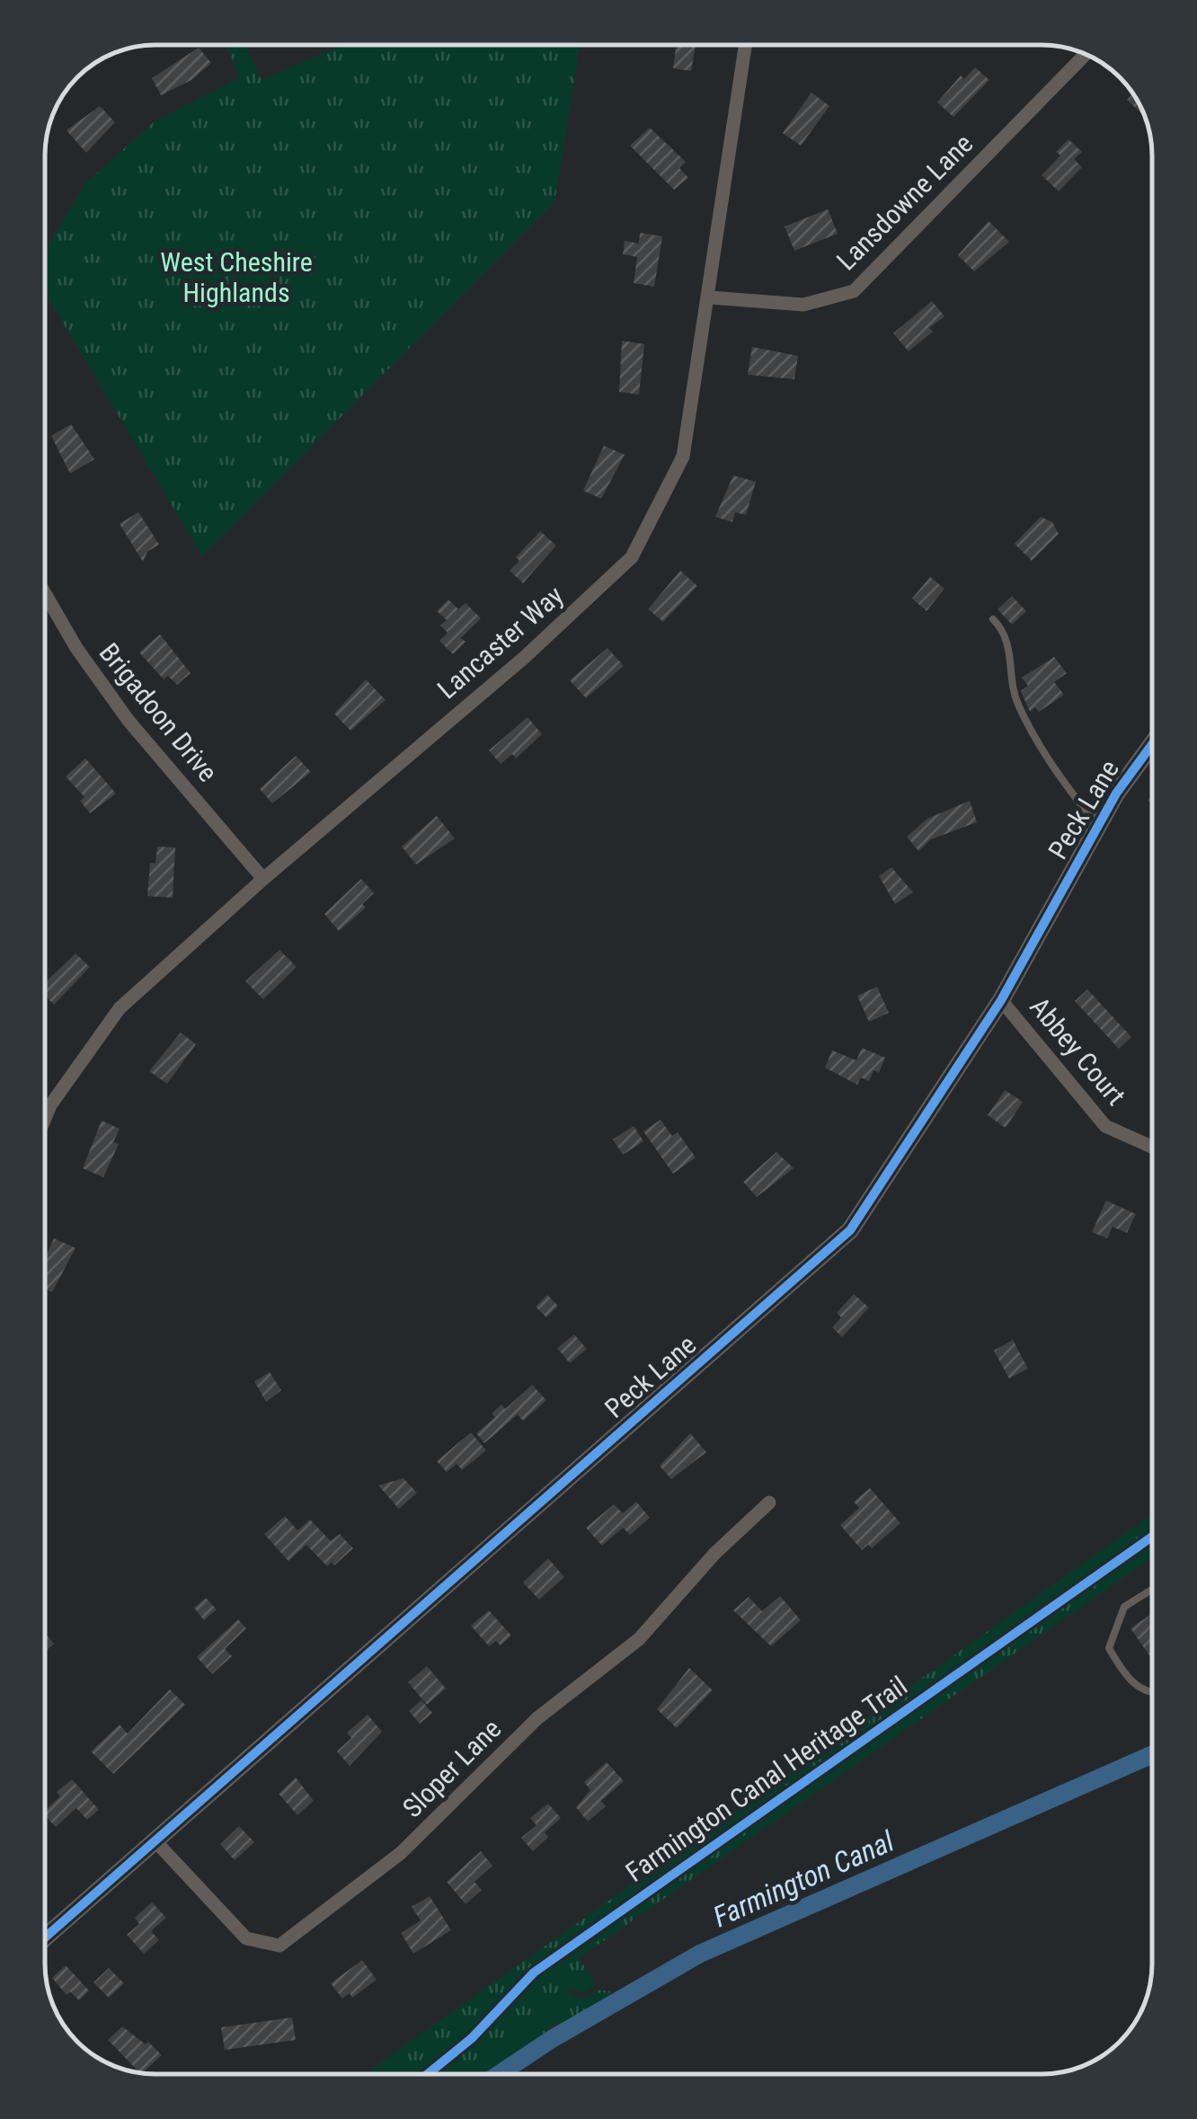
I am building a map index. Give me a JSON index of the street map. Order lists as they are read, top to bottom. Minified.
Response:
{"streets":{"street":["Lansdowne Lane","Lancaster Way","Brigadoon Drive","Peck Lane","Abbey Court","Sloper Lane"],"cycle path":["Farmington Canal Heritage Trail"]},"crossings":[["Lansdowne Lane","Lancaster Way"],["Lancaster Way","Brigadoon Drive"],["Peck Lane","Abbey Court"],["Peck Lane","Sloper Lane"]],"water":["Farmington Canal"],"parks":["West Cheshire Highlands"]}
